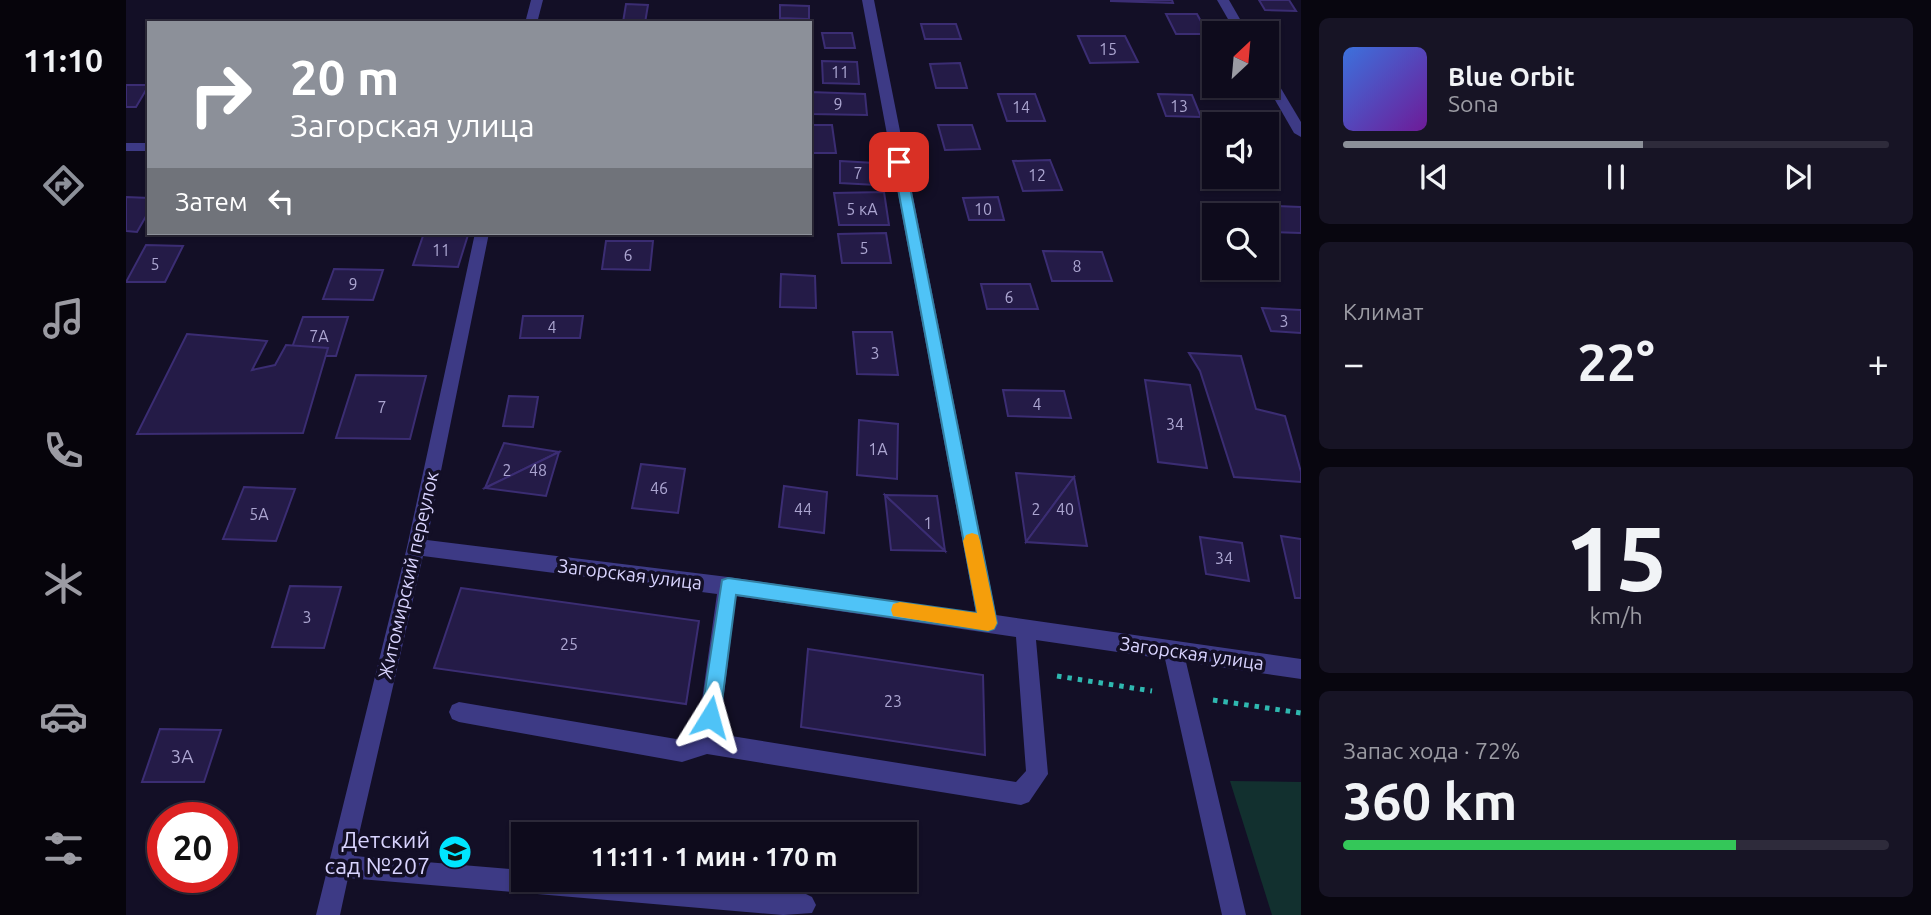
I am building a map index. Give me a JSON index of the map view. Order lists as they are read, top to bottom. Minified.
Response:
{"streets":{"street":["Загорская улица","Житомирский переулок"]},"crossings":[["Загорская улица","Житомирский переулок"]],"places":{"school or university":["Детский сад №207"]},"house_numbers":["15","11","9","13","14","7","12","5 кА","10","5","11","6","5","8","9","6","3","4","7А","3","4","7","34","1А","2","48","46","44","2","40","5А","1","34","3","25","23","3А"],"north":"top right","page":{"tabs":"11:10","turn":["20 m","Загорская улица"],"song":["Blue Orbit","Sona"],"then":"Затем","tile":["Климат",["15","km/h"],["Запас хода · 72%","360 km"]],"heat":["−","22°","+"],"limit":"20","trip":"11:11 · 1 мин · 170 m"}}
